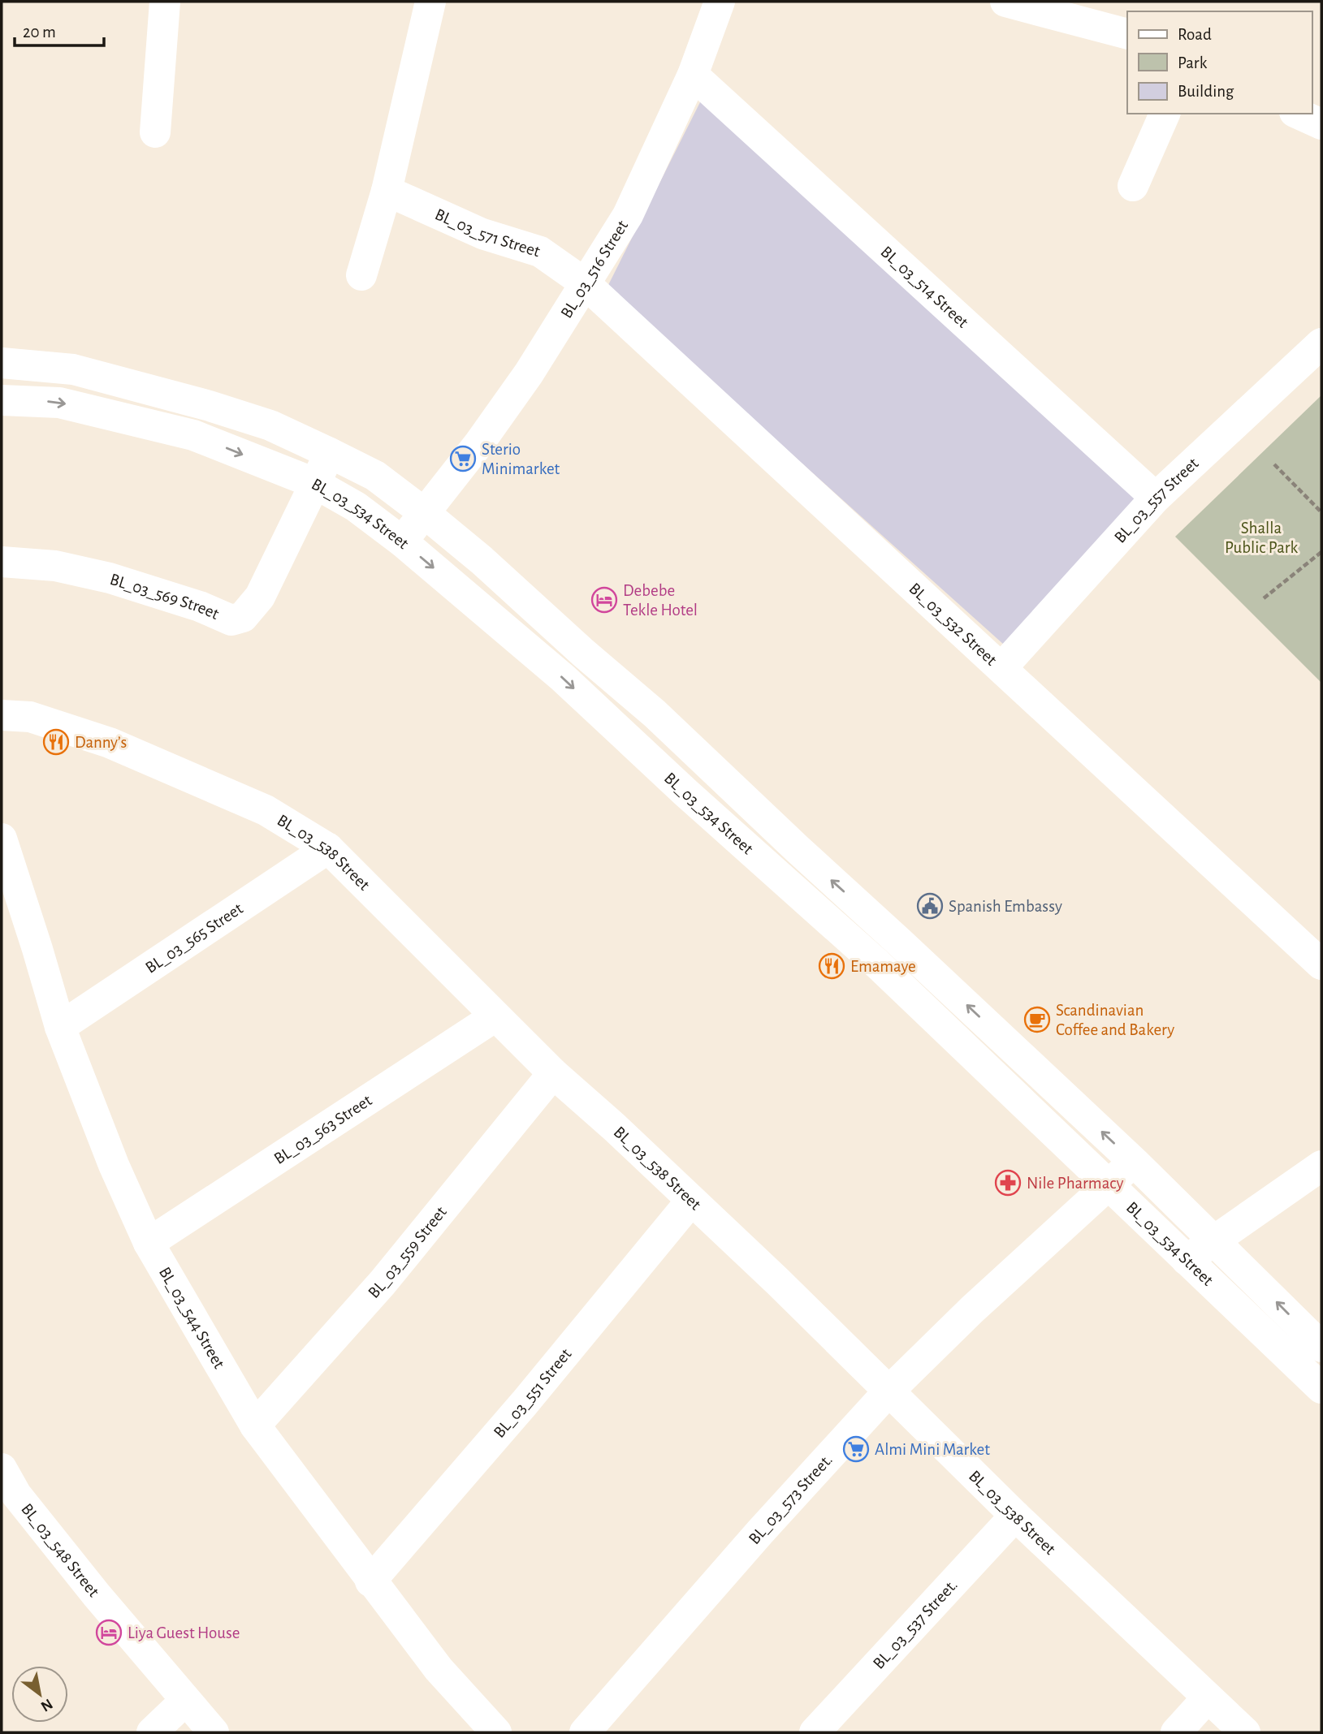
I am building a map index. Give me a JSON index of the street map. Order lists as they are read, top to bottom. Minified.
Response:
{"streets":{"street":["BL_03_571 Street","BL_03_516 Street","BL_03_514 Street","BL_03_557 Street","BL_03_534 Street","BL_03_569 Street","BL_03_532 Street","BL_03_538 Street","BL_03_565 Street","BL_03_563 Street","BL_03_559 Street","BL_03_544 Street","BL_03_551 Street","BL_03_573 Street.","BL_03_548 Street","BL_03_537 Street."]},"crossings":[["BL_03_571 Street","BL_03_516 Street"],["BL_03_571 Street","BL_03_532 Street"],["BL_03_516 Street","BL_03_514 Street"],["BL_03_516 Street","BL_03_534 Street"],["BL_03_516 Street","BL_03_532 Street"],["BL_03_514 Street","BL_03_557 Street"],["BL_03_557 Street","BL_03_532 Street"],["BL_03_534 Street","BL_03_569 Street"],["BL_03_534 Street","BL_03_573 Street."],["BL_03_538 Street","BL_03_565 Street"],["BL_03_538 Street","BL_03_563 Street"],["BL_03_538 Street","BL_03_559 Street"],["BL_03_538 Street","BL_03_551 Street"],["BL_03_538 Street","BL_03_573 Street."],["BL_03_538 Street","BL_03_537 Street."],["BL_03_565 Street","BL_03_544 Street"],["BL_03_563 Street","BL_03_544 Street"],["BL_03_559 Street","BL_03_544 Street"],["BL_03_544 Street","BL_03_551 Street"]],"parks":["Shalla Public Park"],"places":{"supermarket":["Sterio Minimarket","Almi Mini Market"],"hotel":["Debebe Tekle Hotel","Liya Guest House"],"restaurant":["Danny’s","Emamaye"],"public building":["Spanish Embassy"],"cafe":["Scandinavian Coffee and Bakery"],"pharmacy":["Nile Pharmacy"]},"legend":["Road","Park","Building"],"scale_bar":"20 m","north":"bottom right"}
